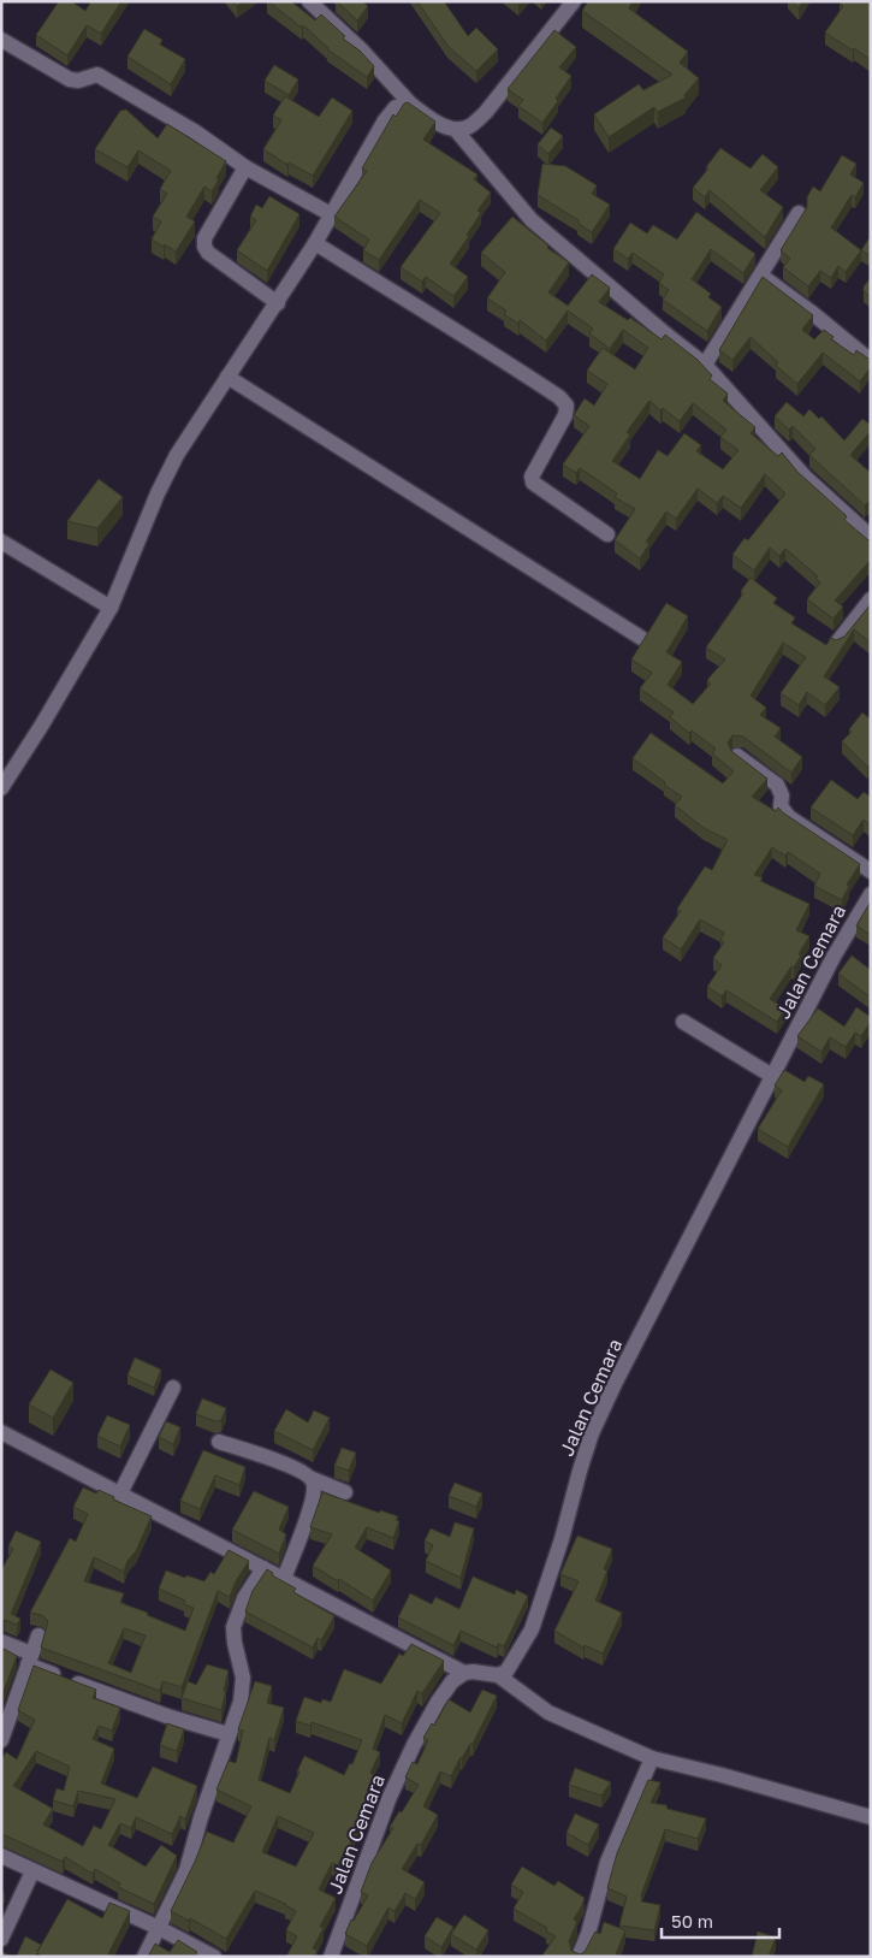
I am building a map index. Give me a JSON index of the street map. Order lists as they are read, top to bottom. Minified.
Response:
{"streets":{"street":["Jalan Cemara"]},"scale_bar":"50 m"}
